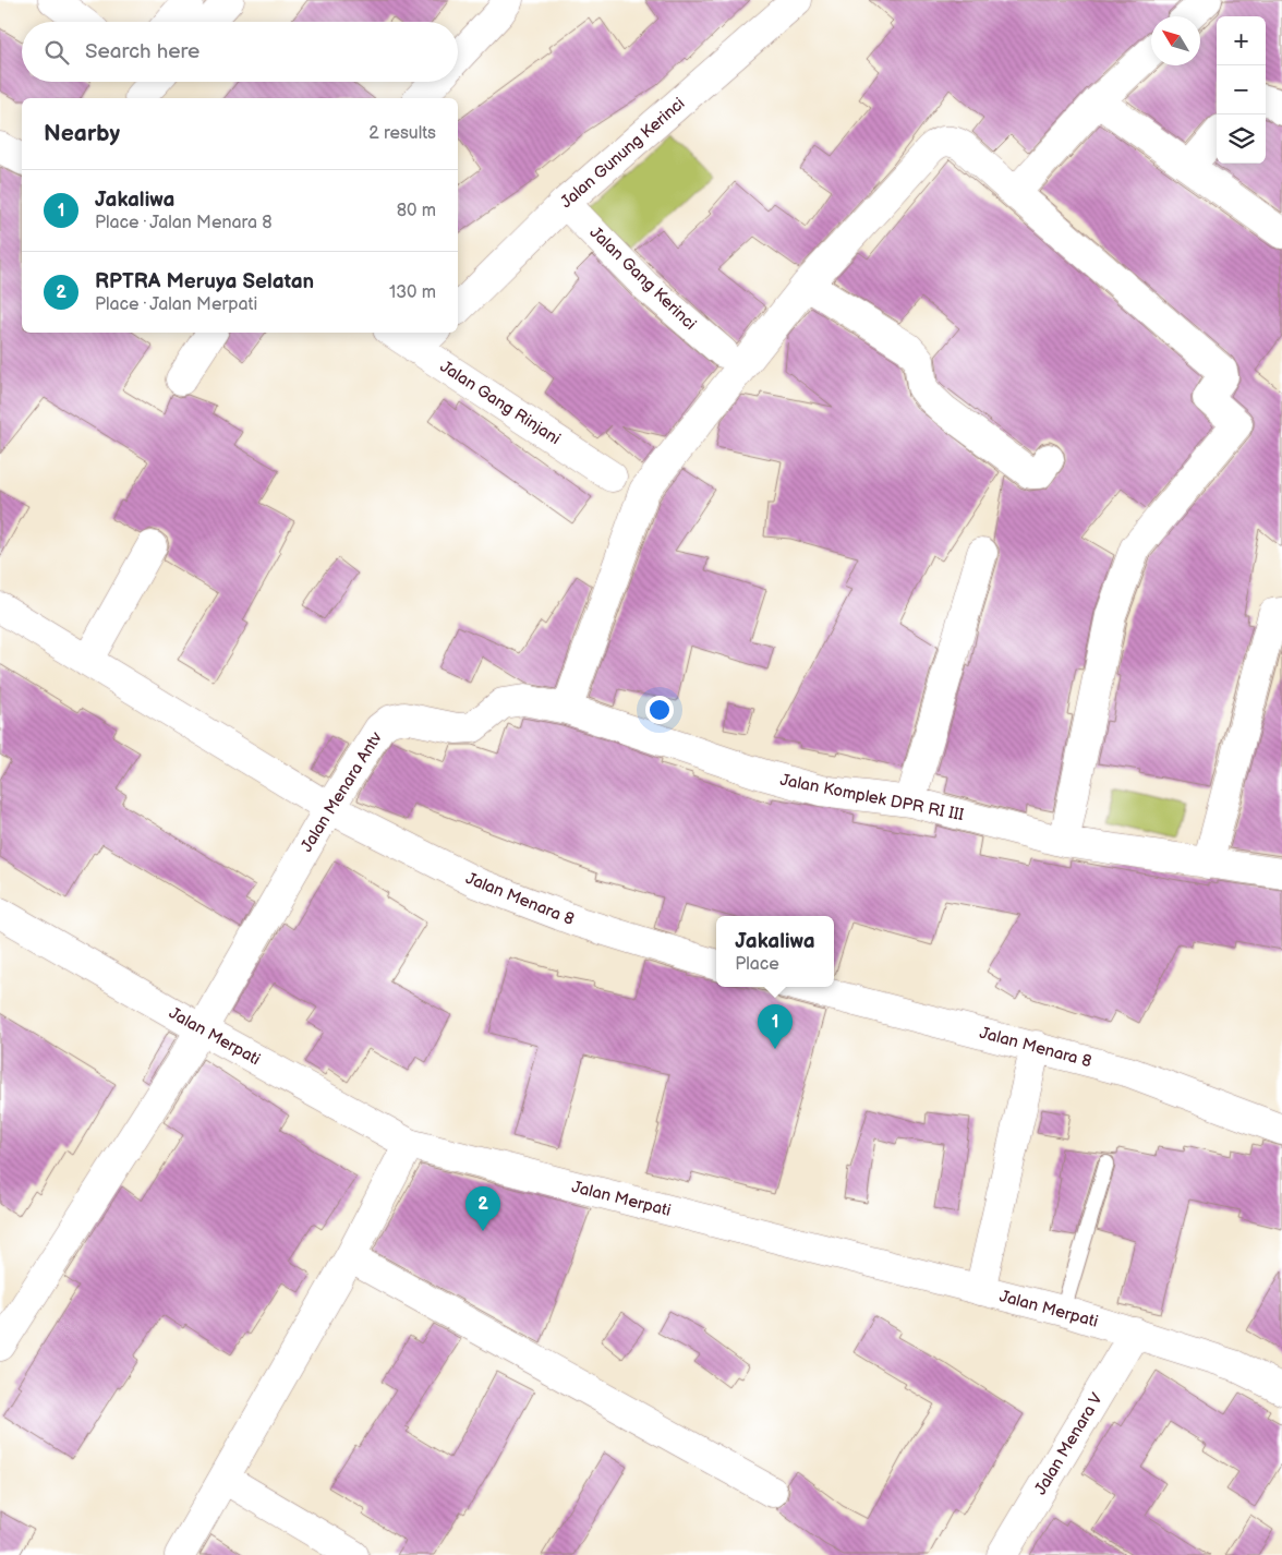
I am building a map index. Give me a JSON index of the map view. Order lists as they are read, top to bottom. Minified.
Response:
{"streets":{"street":["Jalan Gunung Kerinci","Jalan Gang Kerinci","Jalan Gang Rinjani","Jalan Menara Antv","Jalan Komplek DPR RI III","Jalan Menara 8","Jalan Merpati","Jalan Menara V"]},"crossings":[["Jalan Gunung Kerinci","Jalan Gang Kerinci"],["Jalan Menara Antv","Jalan Komplek DPR RI III"],["Jalan Menara Antv","Jalan Menara 8"],["Jalan Menara Antv","Jalan Merpati"],["Jalan Merpati","Jalan Menara V"]],"north":"top left","page":{"map_buttons":["+","−"],"search":"Search here","heading":["Nearby","2 results"],"list":[{"mark":"1","name":"Jakaliwa","note":"Place · Jalan Menara 8","value":"80 m"},{"mark":"2","name":"RPTRA Meruya Selatan","note":"Place · Jalan Merpati","value":"130 m"}],"popup":["Jakaliwa","Place"],"pins":["1","2"]}}
